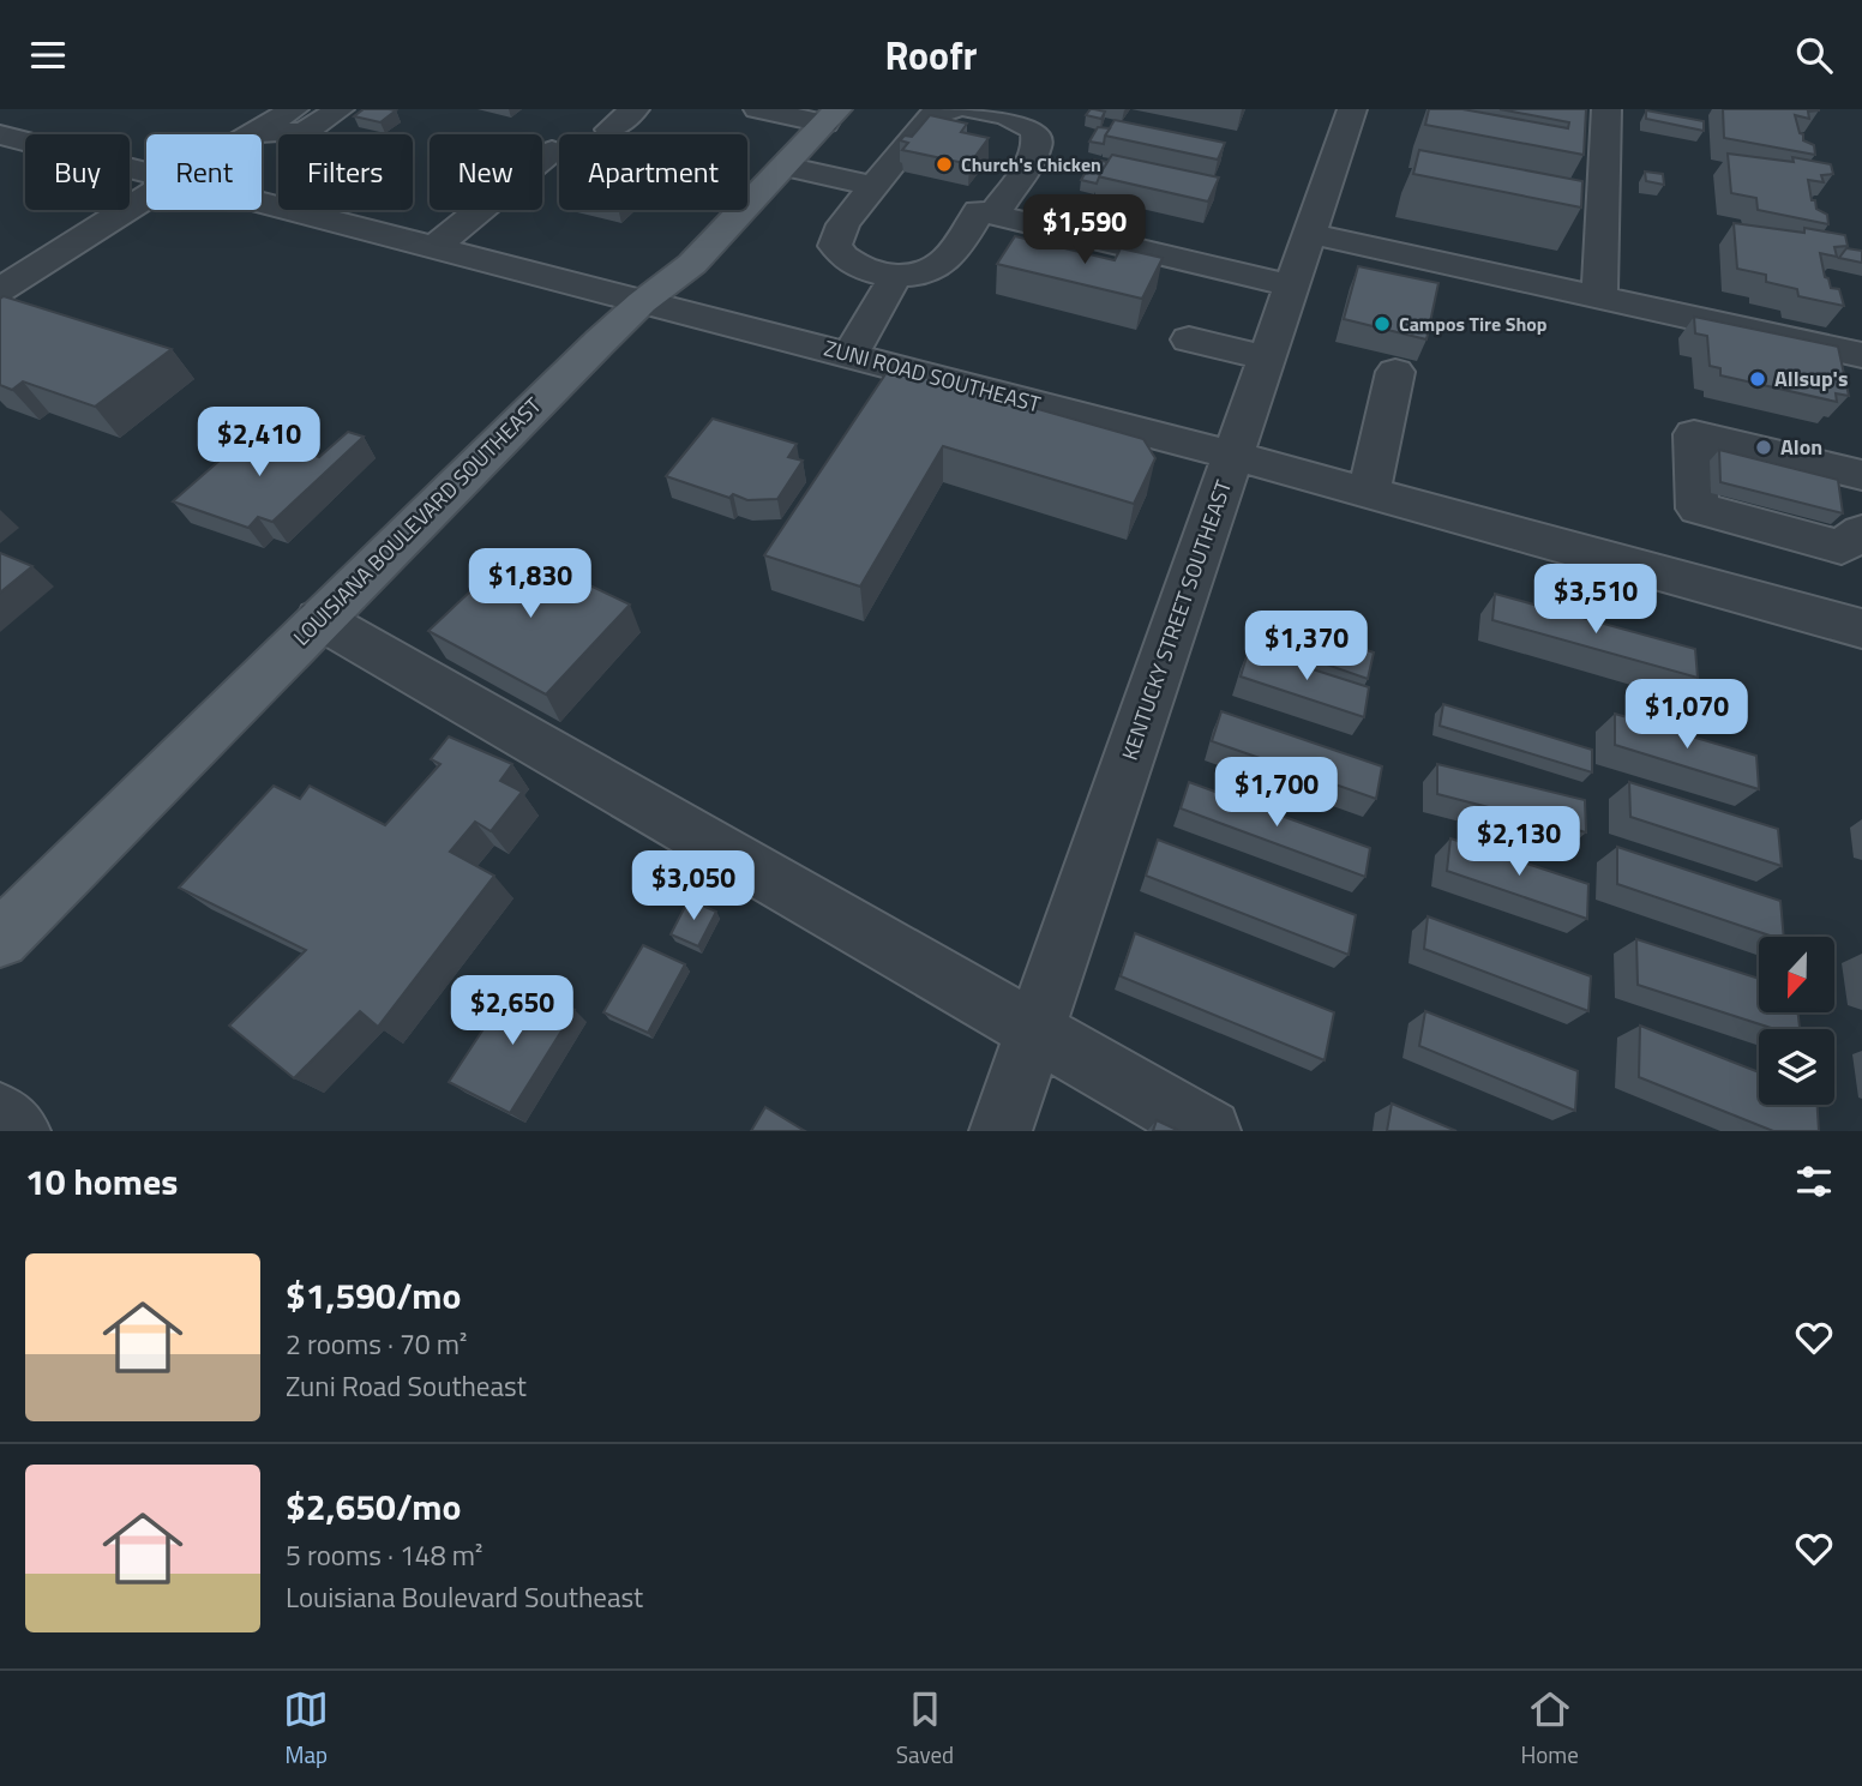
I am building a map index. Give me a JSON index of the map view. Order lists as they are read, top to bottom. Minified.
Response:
{"streets":{"main road":["LOUISIANA BOULEVARD SOUTHEAST"],"street":["ZUNI ROAD SOUTHEAST","KENTUCKY STREET SOUTHEAST"]},"crossings":[["ZUNI ROAD SOUTHEAST","LOUISIANA BOULEVARD SOUTHEAST"],["ZUNI ROAD SOUTHEAST","KENTUCKY STREET SOUTHEAST"]],"places":["Church's Chicken","Campos Tire Shop","Allsup's","Alon"],"north":"bottom","page":{"header":"Roofr","chip":["Buy","Rent","Filters","New","Apartment"],"price":["$1,590","$2,410","$1,830","$3,510","$1,370","$1,070","$1,700","$2,130","$3,050","$2,650"],"heading":"10 homes","list":[{"name":"$1,590/mo","note":"2 rooms · 70 m² · Zuni Road Southeast"},{"name":"$2,650/mo","note":"5 rooms · 148 m² · Louisiana Boulevard Southeast"}],"tabs":["Map","Saved","Home"]}}
